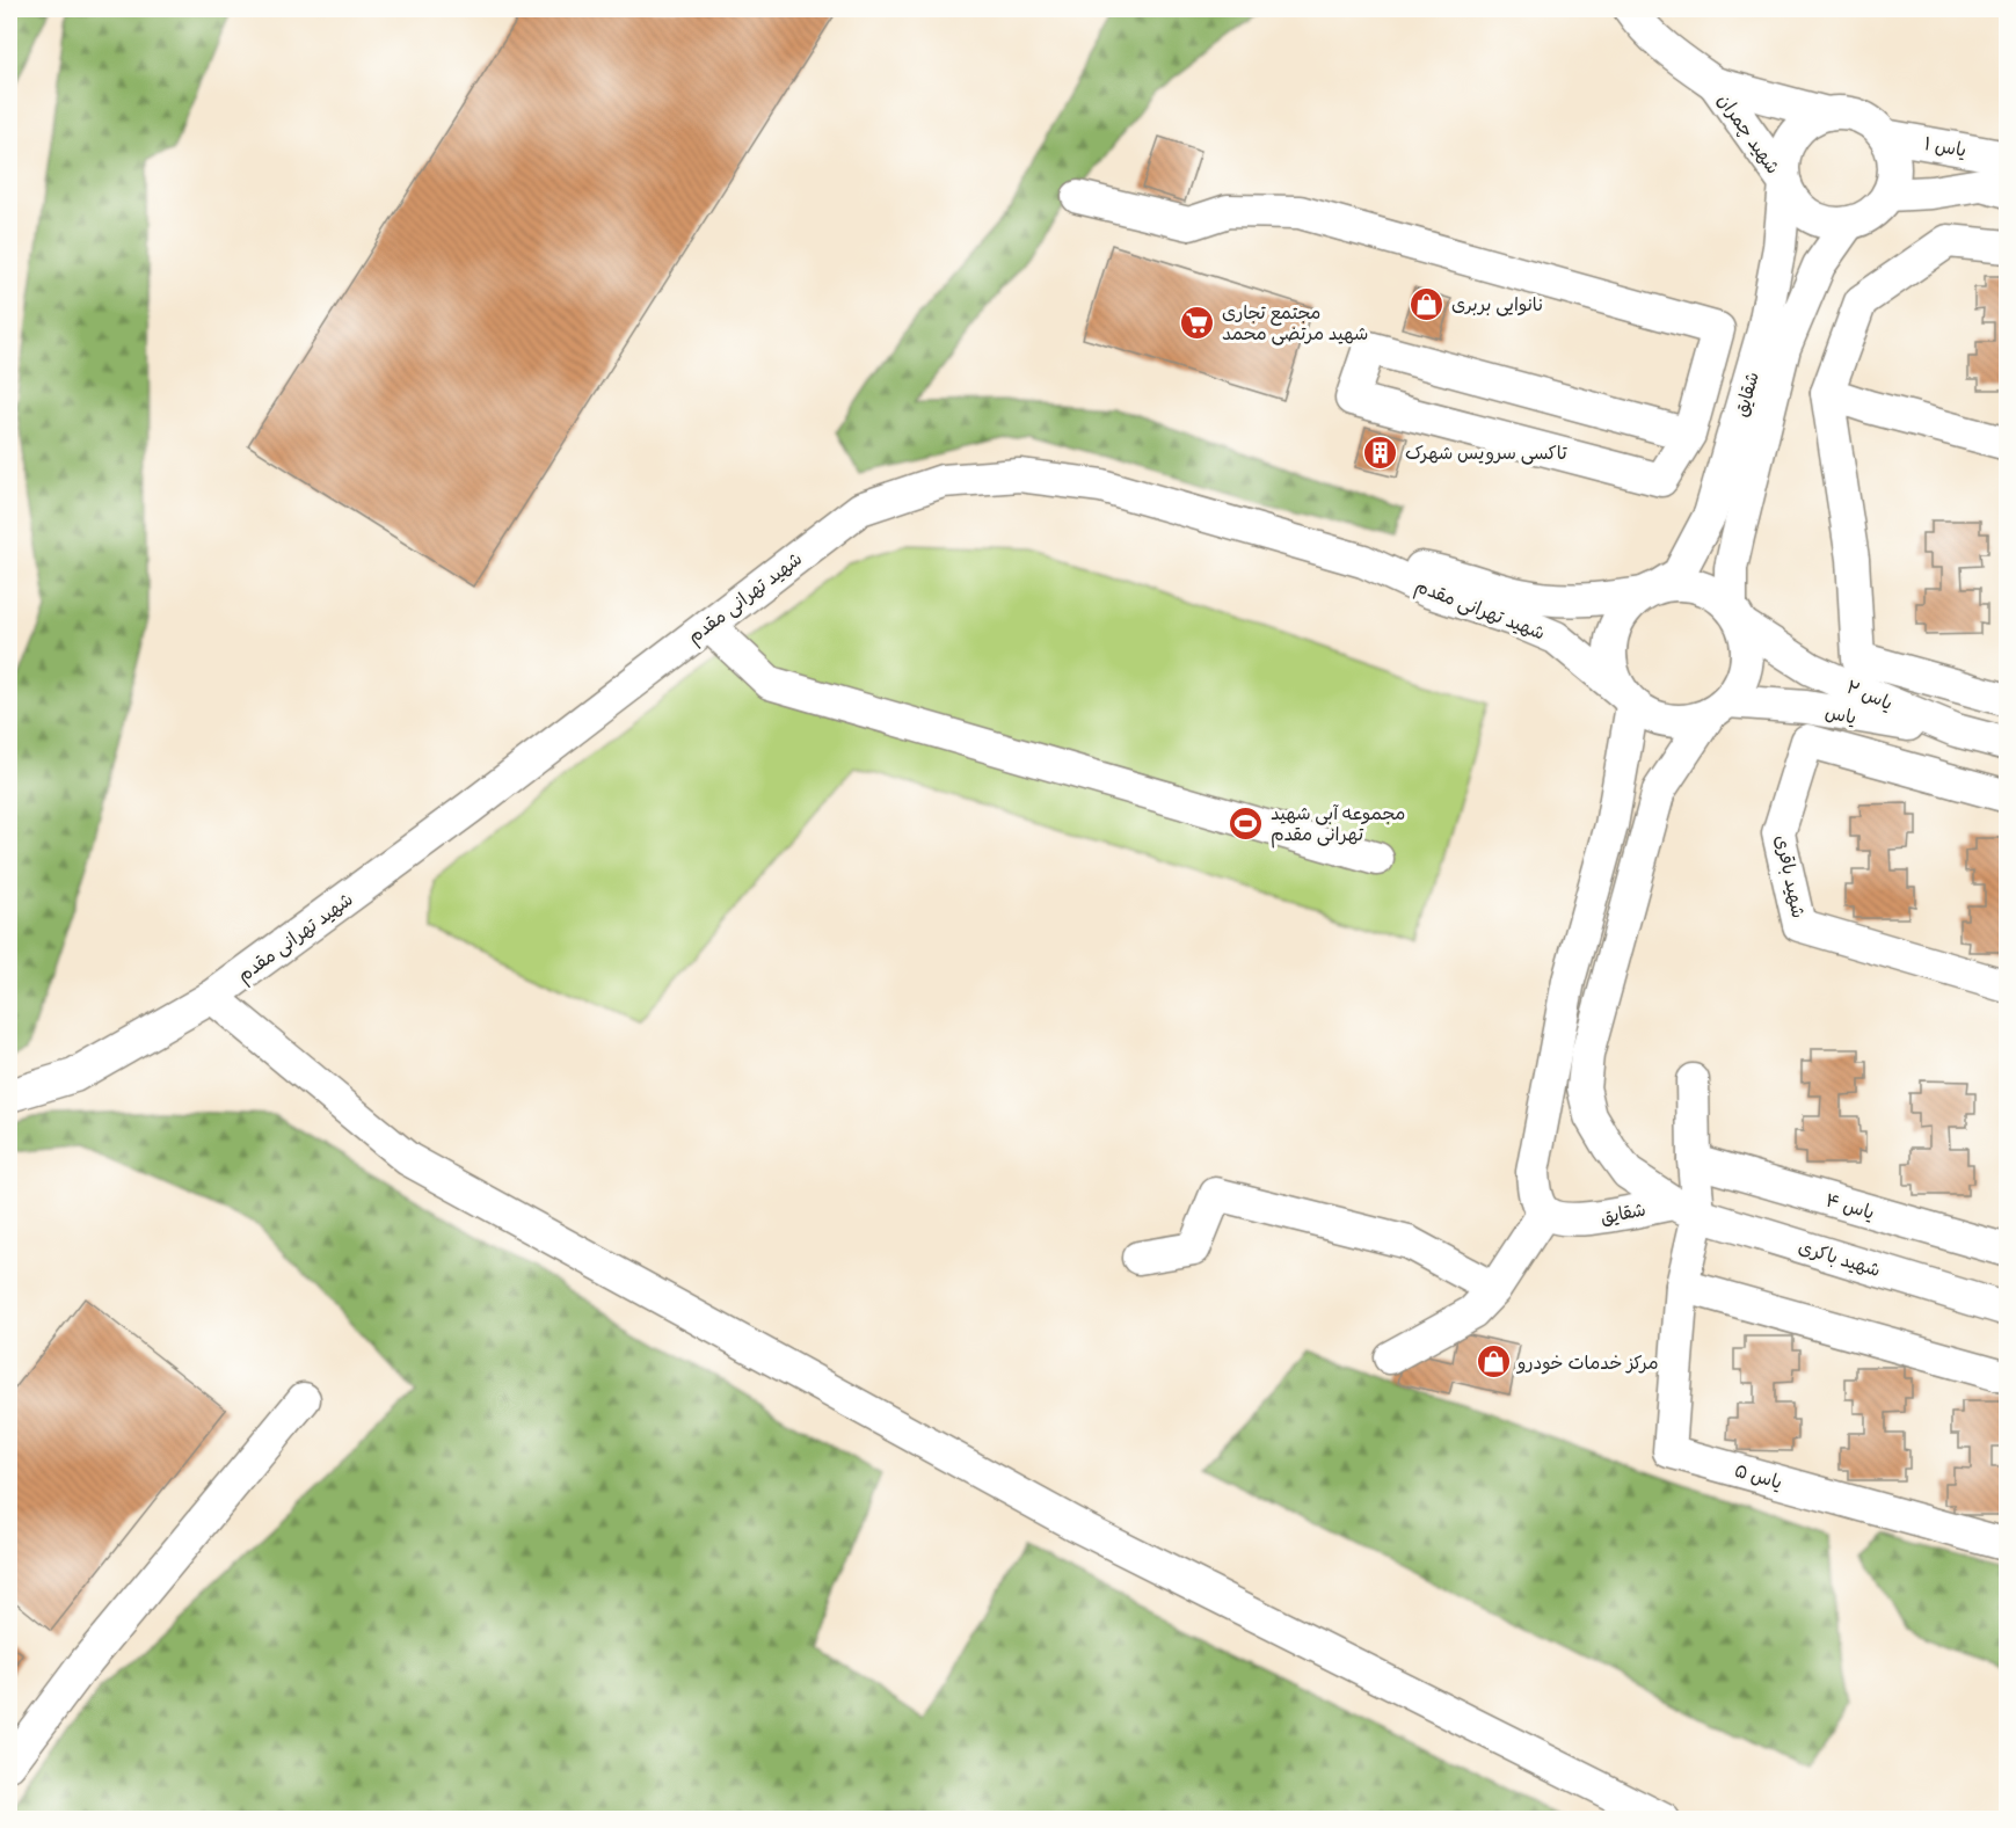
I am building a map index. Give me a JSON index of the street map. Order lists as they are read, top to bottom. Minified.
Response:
{"streets":{"street":["شهید چمران","یاس ۱","شقایق","شهید تهرانی مقدم","یاس ۲","یاس","شهید باقری","یاس ۴","شهید باکری","یاس ۵"]},"crossings":[["شهید چمران","یاس ۱"],["شهید چمران","شقایق"],["یاس ۱","شقایق"],["شقایق","شهید تهرانی مقدم"],["شقایق","یاس ۲"],["شقایق","یاس"],["شقایق","شهید باکری"],["شقایق","یاس ۵"],["شهید تهرانی مقدم","یاس ۲"],["شهید تهرانی مقدم","یاس"],["یاس ۲","یاس"],["شهید باکری","یاس ۵"]],"places":{"shop":["نانوایی بربری","مرکز خدمات خودرو"],"supermarket":["مجتمع تجاری شهید مرتضی محمد"],"building":["تاکسی سرویس شهرک"],"sports":["مجموعه آبی شهید تهرانی مقدم"]}}
